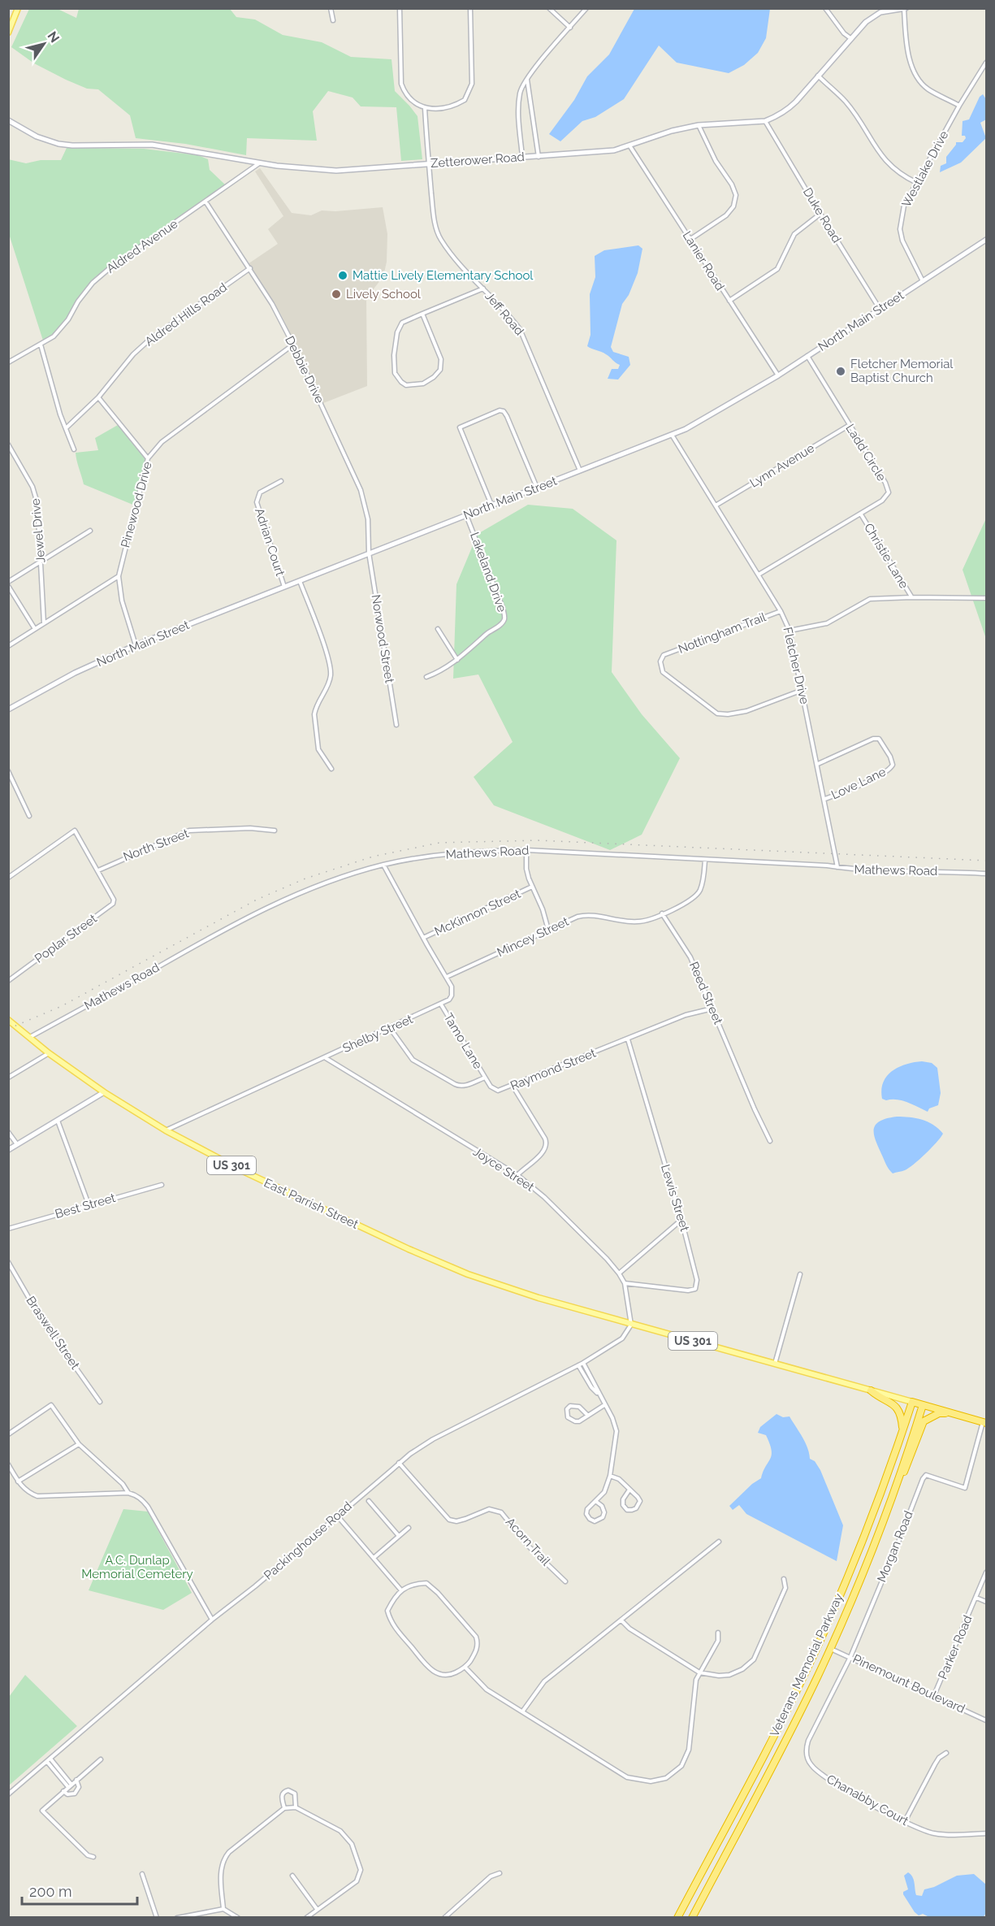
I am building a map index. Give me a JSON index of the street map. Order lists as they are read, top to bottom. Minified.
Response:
{"streets":{"highway":["US 301","Veterans Memorial Parkway"],"main road":["East Parrish Street"],"street":["Zetterower Road","Westlake Drive","Duke Road","Aldred Avenue","Lanier Road","Jeff Road","Aldred Hills Road","North Main Street","Debbie Drive","Ladd Circle","Lynn Avenue","Pinewood Drive","Jewel Drive","Adrian Court","Christie Lane","Lakeland Drive","Nottingham Trail","Norwood Street","Fletcher Drive","Love Lane","North Street","Mathews Road","McKinnon Street","Mincey Street","Poplar Street","Reed Street","Shelby Street","Tamo Lane","Raymond Street","Joyce Street","Lewis Street","Best Street","Braswell Street","Packinghouse Road","Acorn Trail","Morgan Road","Parker Road","Pinemount Boulevard","Chanabby Court"]},"crossings":[["Zetterower Road","Duke Road"],["Zetterower Road","Aldred Avenue"],["Zetterower Road","Lanier Road"],["Zetterower Road","Jeff Road"],["Westlake Drive","North Main Street"],["Duke Road","North Main Street"],["Aldred Avenue","Debbie Drive"],["Lanier Road","North Main Street"],["Jeff Road","North Main Street"],["Aldred Hills Road","Debbie Drive"],["North Main Street","Debbie Drive"],["North Main Street","Ladd Circle"],["North Main Street","Pinewood Drive"],["North Main Street","Adrian Court"],["North Main Street","Lakeland Drive"],["North Main Street","Norwood Street"],["North Main Street","Fletcher Drive"],["Debbie Drive","Pinewood Drive"],["Debbie Drive","Norwood Street"],["Ladd Circle","Lynn Avenue"],["Ladd Circle","Christie Lane"],["Ladd Circle","Fletcher Drive"],["Lynn Avenue","Fletcher Drive"],["Nottingham Trail","Fletcher Drive"],["Fletcher Drive","Love Lane"],["Fletcher Drive","Mathews Road"],["North Street","Poplar Street"],["Mathews Road","Mincey Street"],["Mathews Road","East Parrish Street"],["Mincey Street","Reed Street"],["Reed Street","Raymond Street"],["Shelby Street","Tamo Lane"],["Shelby Street","Joyce Street"],["Shelby Street","East Parrish Street"],["Tamo Lane","Raymond Street"],["Raymond Street","Lewis Street"],["US 301","Joyce Street"],["US 301","East Parrish Street"],["US 301","Packinghouse Road"],["US 301","Morgan Road"],["US 301","Veterans Memorial Parkway"],["Joyce Street","Lewis Street"],["Joyce Street","East Parrish Street"],["Joyce Street","Packinghouse Road"],["East Parrish Street","Packinghouse Road"],["Packinghouse Road","Acorn Trail"],["Morgan Road","Pinemount Boulevard"],["Morgan Road","Chanabby Court"],["Parker Road","Pinemount Boulevard"],["Veterans Memorial Parkway","Pinemount Boulevard"],["Pinemount Boulevard","Chanabby Court"]],"parks":["A.C. Dunlap Memorial Cemetery"],"places":["Mattie Lively Elementary School","Lively School","Fletcher Memorial Baptist Church"],"scale_bar":"200 m","north":"top right"}
